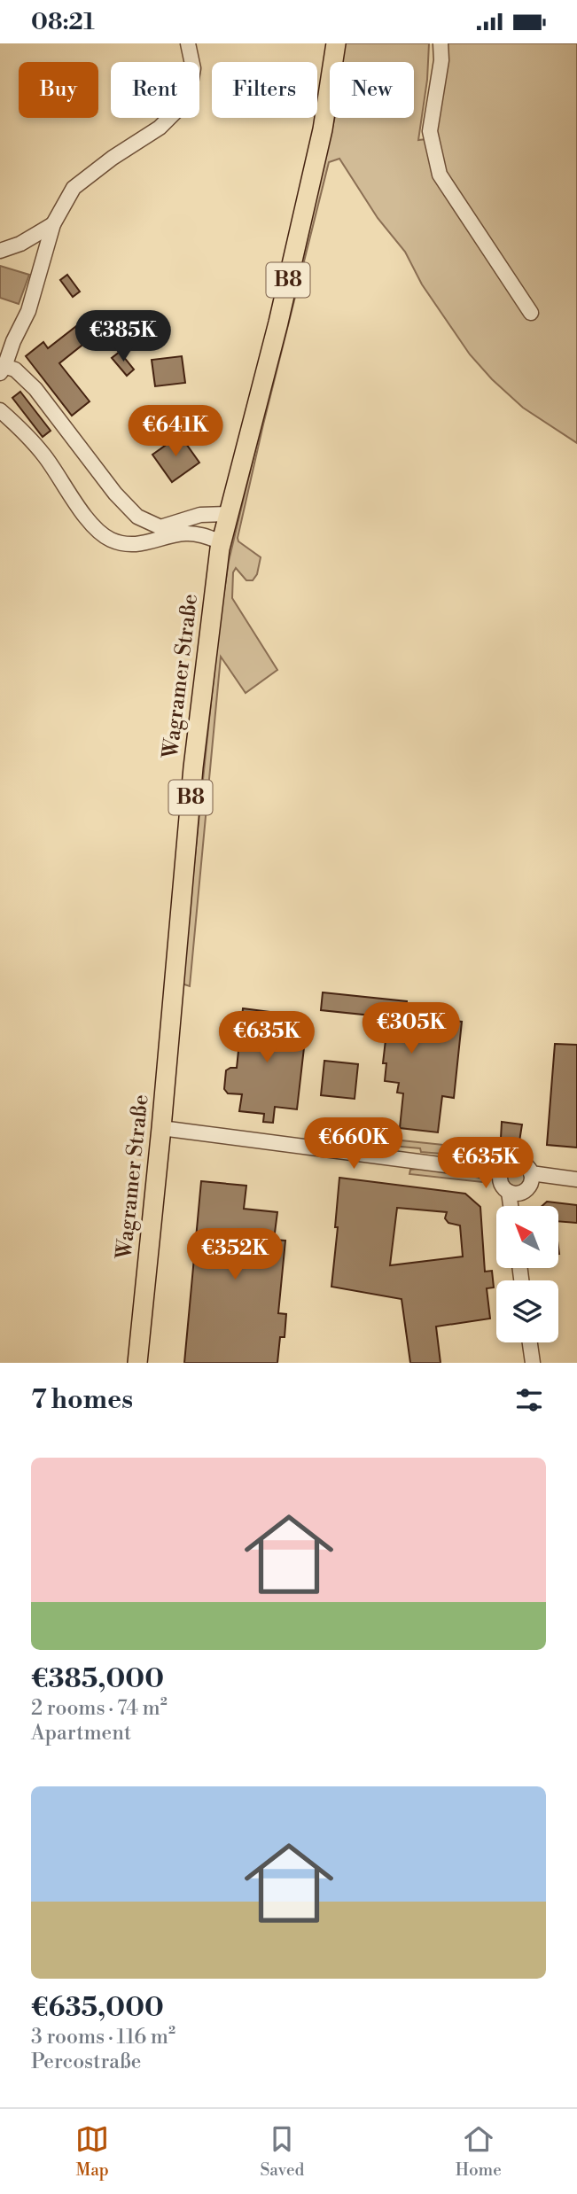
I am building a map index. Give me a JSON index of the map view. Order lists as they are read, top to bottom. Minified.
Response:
{"streets":{"main road":["B8","Wagramer Straße"]},"north":"top left","page":{"status":"08:21","chip":["Buy","Rent","Filters","New"],"price":["€385K","€641K","€305K","€635K","€660K","€635K","€352K"],"heading":"7 homes","list":[{"name":"€385,000","note":"2 rooms · 74 m² · Apartment"},{"name":"€635,000","note":"3 rooms · 116 m² · Percostraße"}],"tabs":["Map","Saved","Home"]}}
